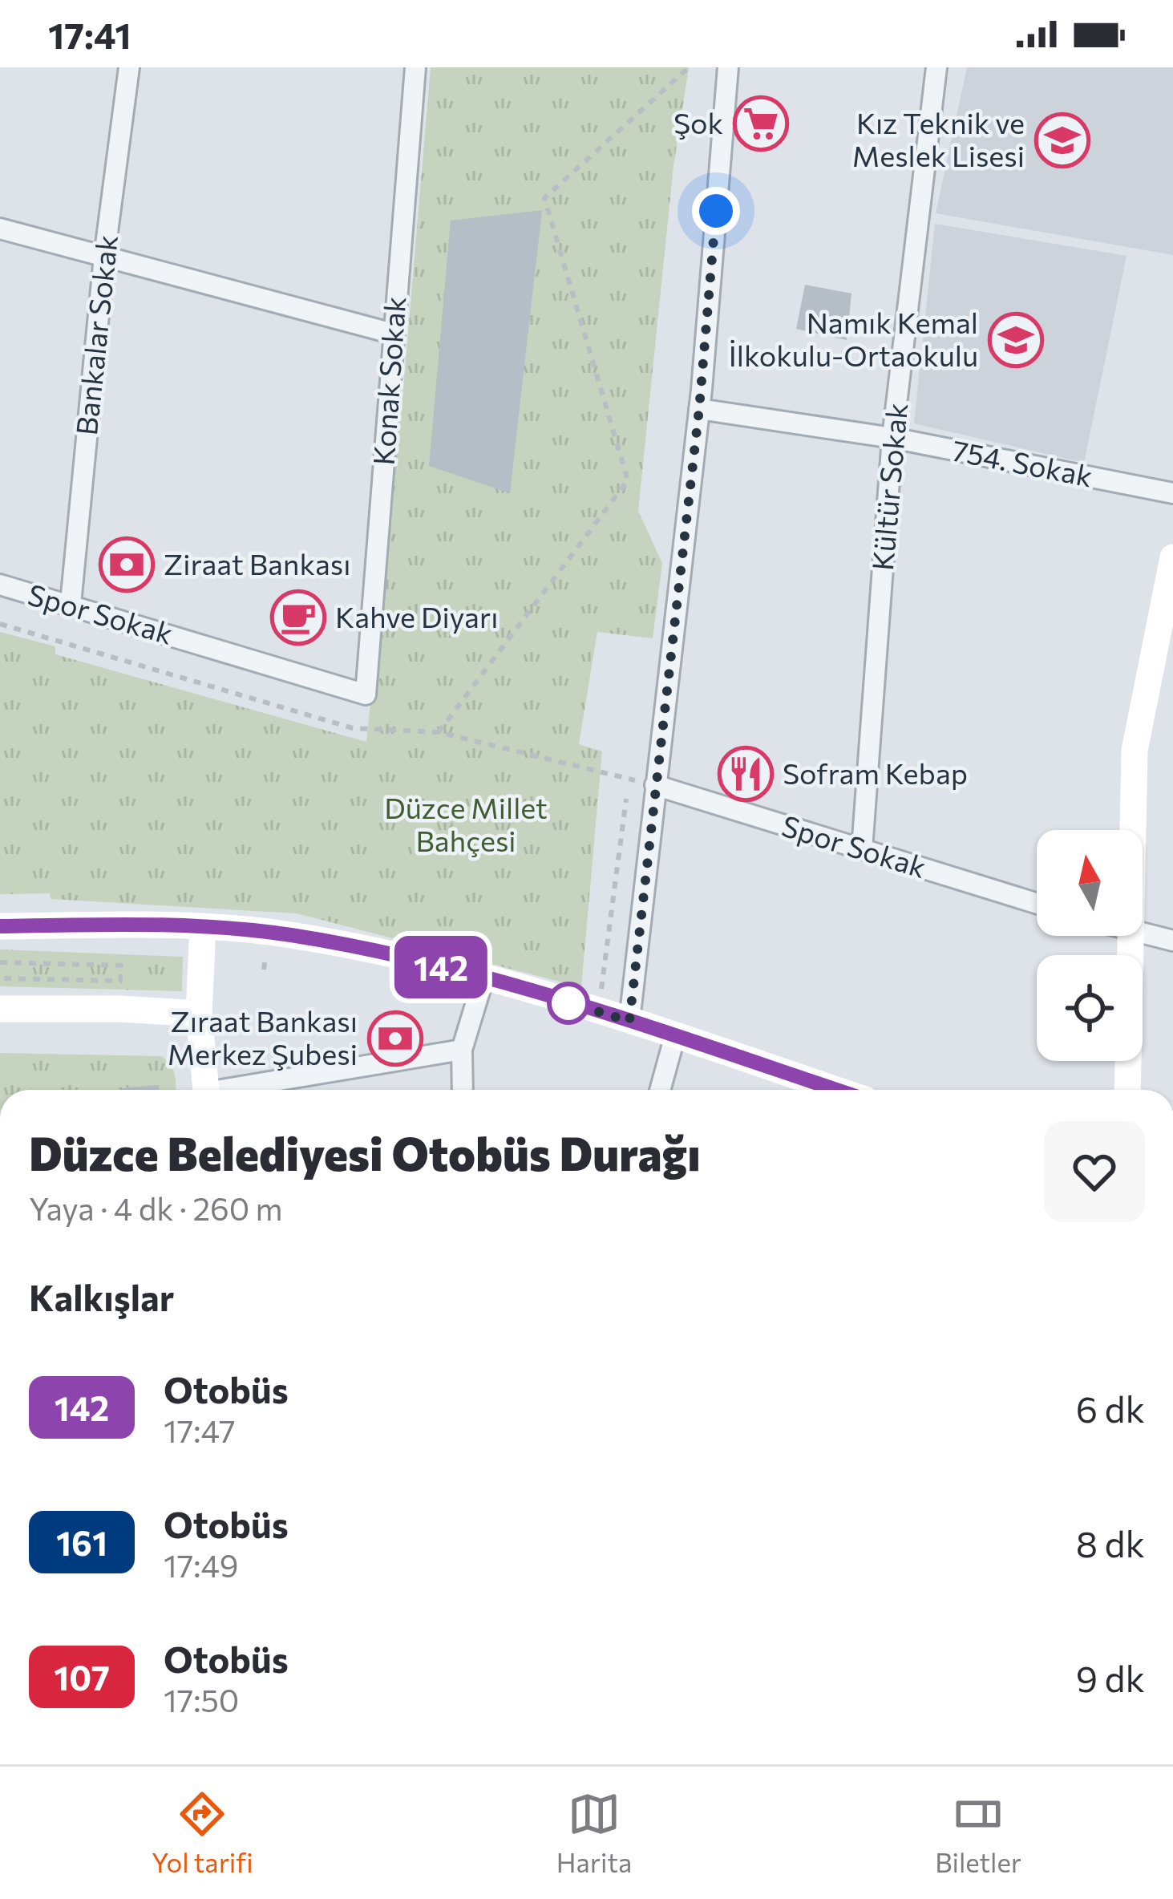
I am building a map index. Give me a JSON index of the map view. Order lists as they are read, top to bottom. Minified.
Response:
{"streets":{"street":["Bankalar Sokak","Konak Sokak","754. Sokak","Kültür Sokak","Spor Sokak"]},"crossings":[["Bankalar Sokak","Spor Sokak"],["Konak Sokak","Spor Sokak"],["754. Sokak","Kültür Sokak"],["Kültür Sokak","Spor Sokak"]],"parks":["Düzce Millet Bahçesi"],"places":{"supermarket":["Şok"],"school or university":["Kız Teknik ve Meslek Lisesi","Namık Kemal İlkokulu-Ortaokulu"],"bank":["Ziraat Bankası","Zıraat Bankası Merkez Şubesi"],"cafe":["Kahve Diyarı"],"restaurant":["Sofram Kebap"]},"lines":["bus line 142"],"north":"top","page":{"status":"17:41","on_map":"142","heading":[["Düzce Belediyesi Otobüs Durağı","Yaya · 4 dk · 260 m"],"Kalkışlar"],"list":[{"mark":"142","name":"Otobüs","note":"17:47","value":"6 dk"},{"mark":"161","name":"Otobüs","note":"17:49","value":"8 dk"},{"mark":"107","name":"Otobüs","note":"17:50","value":"9 dk"}],"tabs":["Yol tarifi","Harita","Biletler"]}}
